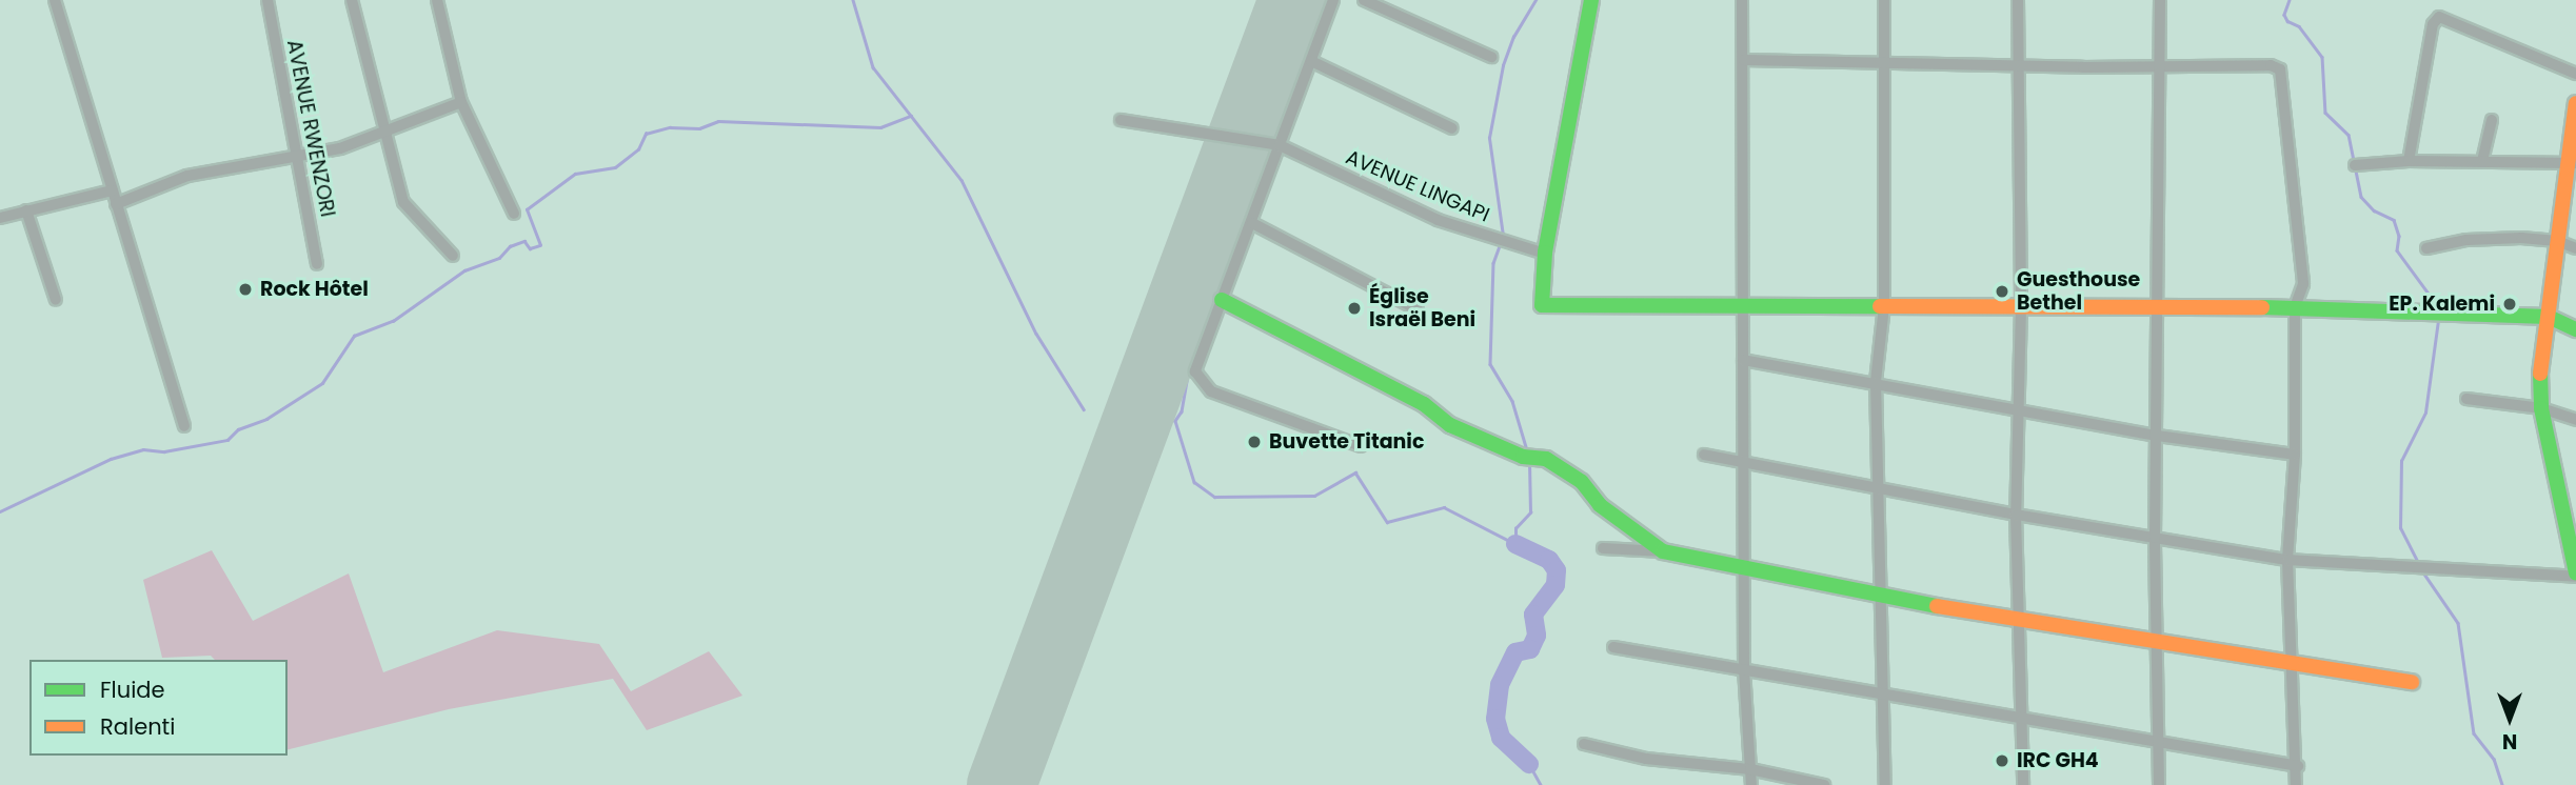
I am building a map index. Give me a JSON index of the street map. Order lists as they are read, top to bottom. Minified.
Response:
{"streets":{"street":["AVENUE RWENZORI","AVENUE LINGAPI"]},"places":["Rock Hôtel","Guesthouse Bethel","EP. Kalemi","Église Israël Beni","Buvette Titanic","IRC GH4"],"legend":["Fluide","Ralenti"],"north":"bottom"}
